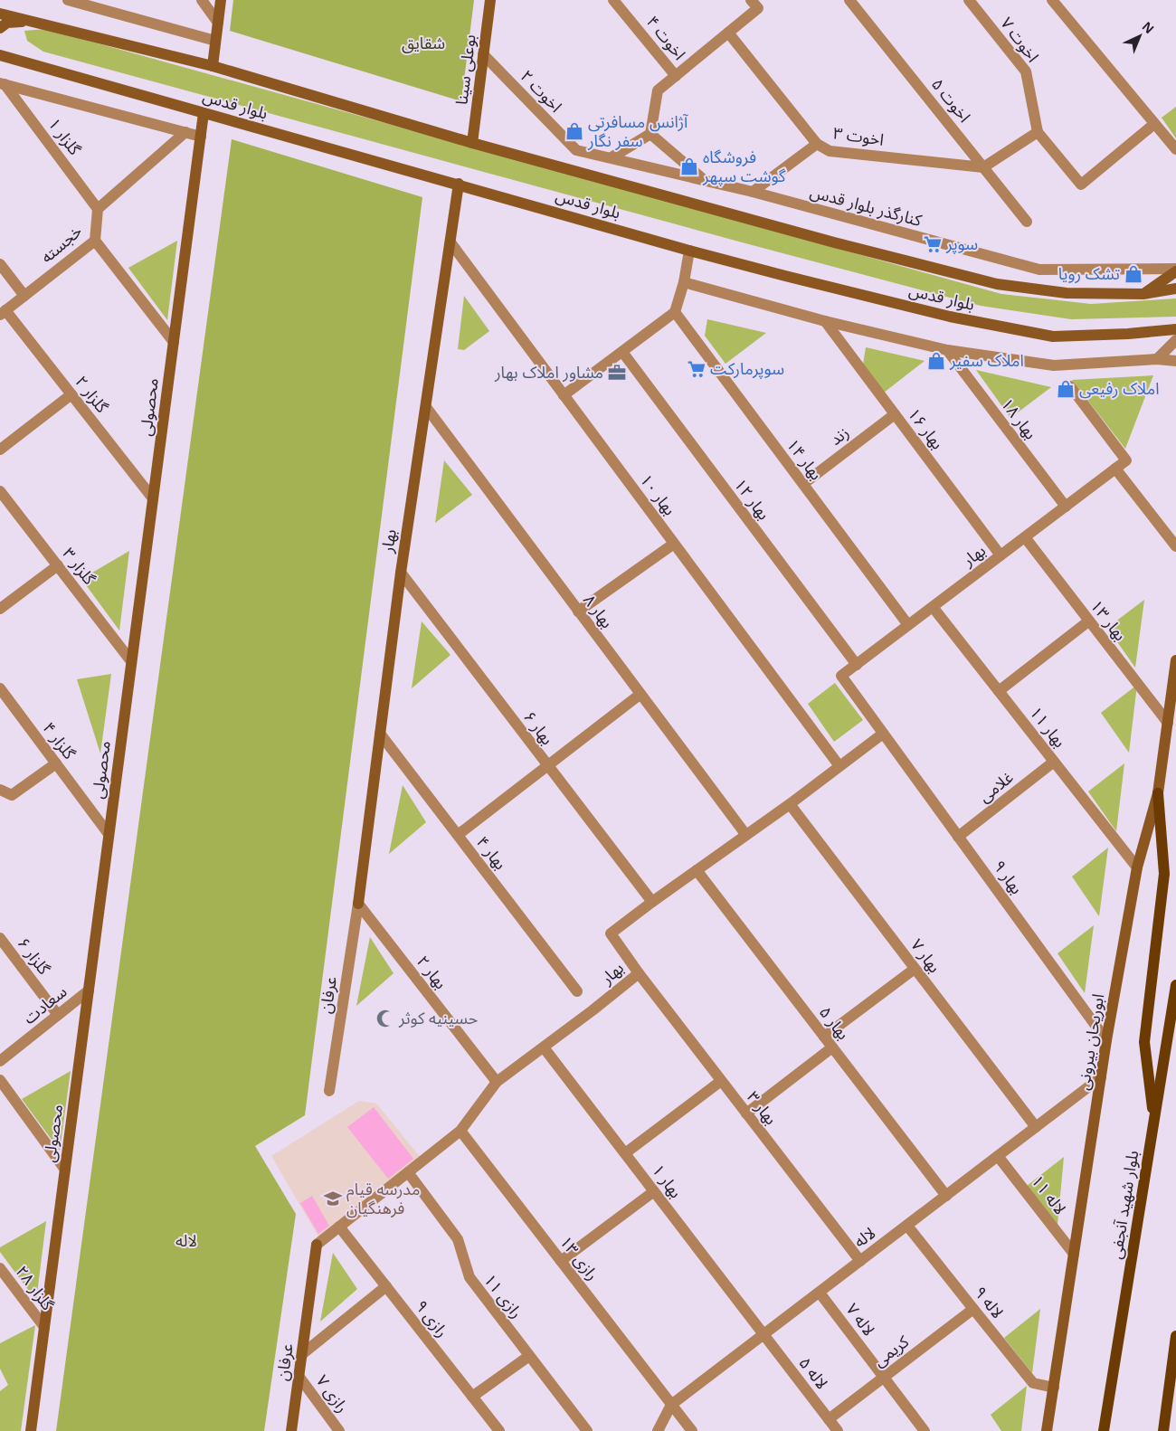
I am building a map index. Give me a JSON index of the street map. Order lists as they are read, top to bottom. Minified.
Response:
{"streets":{"main road":["بلوار شهید آنجفی"],"street":["اخوت ۴","اخوت ۷","بوعلی سینا","اخوت ۲","اخوت ۵","بلوار قدس","گلزار ۱","اخوت ۳","کنارگذر بلوار قدس","خجسته","گلزار ۲","محصولی","بهار ۱۸","بهار ۱۶","زند","بهار ۱۴","بهار ۱۰","بهار ۱۲","بهار","گلزار ۳","بهار ۸","بهار ۱۳","بهار ۱۱","بهار ۶","گلزار ۴","غلامی","بهار ۴","بهار ۹","گلزار ۶","بهار ۷","بهار ۲","عرفان","سعادت","بهار ۵","ابوریحان بیرونی","بهار ۳","بهار ۱","لاله ۱۱","لاله","رازی ۱۳","گلزار ۲۸","رازی ۱۱","لاله ۹","رازی ۹","لاله ۷","کریمی","لاله ۵","رازی ۷"]},"crossings":[["بوعلی سینا","اخوت ۲"],["بوعلی سینا","بلوار قدس"],["اخوت ۲","کنارگذر بلوار قدس"],["اخوت ۵","اخوت ۳"],["بلوار قدس","محصولی"],["بلوار قدس","بهار"],["گلزار ۱","خجسته"],["خجسته","گلزار ۲"],["گلزار ۲","محصولی"],["محصولی","گلزار ۳"],["محصولی","گلزار ۴"],["محصولی","سعادت"],["محصولی","گلزار ۲۸"],["بهار ۱۸","بهار"],["بهار ۱۶","زند"],["بهار ۱۶","بهار"],["زند","بهار ۱۴"],["بهار ۱۴","بهار"],["بهار ۱۰","بهار"],["بهار ۱۲","بهار"],["بهار","بهار ۸"],["بهار","بهار ۱۳"],["بهار","بهار ۱۱"],["بهار","بهار ۶"],["بهار","بهار ۴"],["بهار","بهار ۹"],["بهار","بهار ۷"],["بهار","بهار ۲"],["بهار","عرفان"],["بهار","بهار ۵"],["بهار","بهار ۳"],["بهار","بهار ۱"],["بهار","رازی ۱۳"],["بهار","رازی ۱۱"],["بهار","رازی ۹"],["بهار ۱۳","ابوریحان بیرونی"],["بهار ۱۱","غلامی"],["بهار ۱۱","ابوریحان بیرونی"],["غلامی","بهار ۹"],["بهار ۹","ابوریحان بیرونی"],["گلزار ۶","سعادت"],["بهار ۷","لاله"],["بهار ۲","عرفان"],["عرفان","رازی ۷"],["بهار ۵","لاله"],["ابوریحان بیرونی","لاله ۱۱"],["ابوریحان بیرونی","لاله"],["ابوریحان بیرونی","لاله ۹"],["بهار ۳","لاله"],["بهار ۱","لاله"],["بهار ۱","لاله ۵"],["لاله ۱۱","لاله"],["لاله","رازی ۱۳"],["لاله","لاله ۹"],["لاله","لاله ۷"],["لاله","لاله ۵"],["لاله ۹","کریمی"],["لاله ۷","کریمی"],["کریمی","لاله ۵"]],"parks":["شقایق","لاله"],"places":{"shop":["آژانس مسافرتی سفر نگار","فروشگاه گوشت سپهر","تشک رویا","املاک سفیر","املاک رفیعی"],"supermarket":["سوپر","سوپرمارکت"],"office":["مشاور املاک بهار"],"mosque":["حسینیه کوثر"],"school or university":["مدرسه قیام فرهنگیان"]},"north":"top right"}
